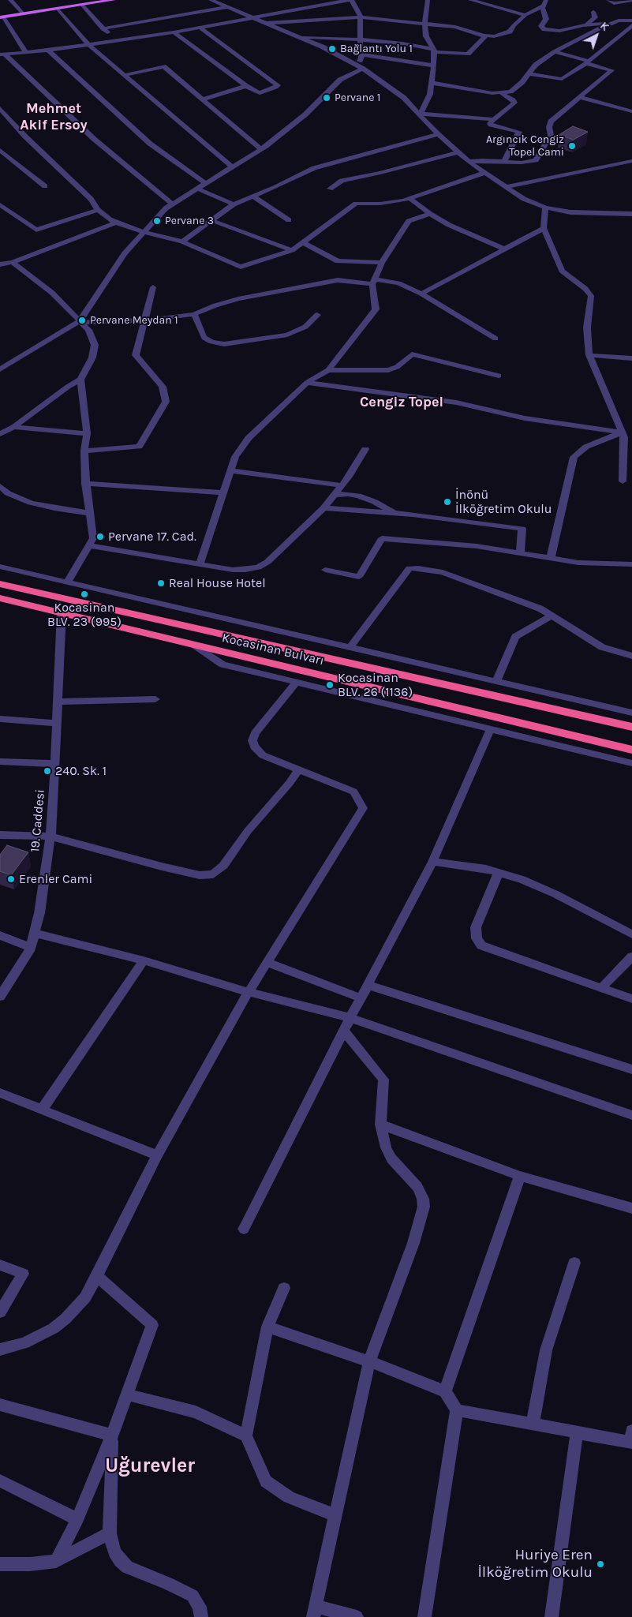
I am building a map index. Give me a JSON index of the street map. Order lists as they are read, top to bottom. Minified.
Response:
{"streets":{"highway":["Kocasinan Bulvarı"],"street":["19. Caddesi"]},"crossings":[["Kocasinan Bulvarı","19. Caddesi"]],"districts":["Mehmet Akif Ersoy","Cengiz Topel","Uğurevler"],"places":["Bağlantı Yolu 1","Pervane 1","Argıncık Cengiz Topel Cami","Pervane 3","Pervane Meydan 1","İnönü İlköğretim Okulu","Pervane 17. Cad.","Real House Hotel","Kocasinan BLV. 23 (995)","Kocasinan BLV. 26 (1136)","240. Sk. 1","Erenler Cami","Huriye Eren İlköğretim Okulu"],"north":"top right"}
